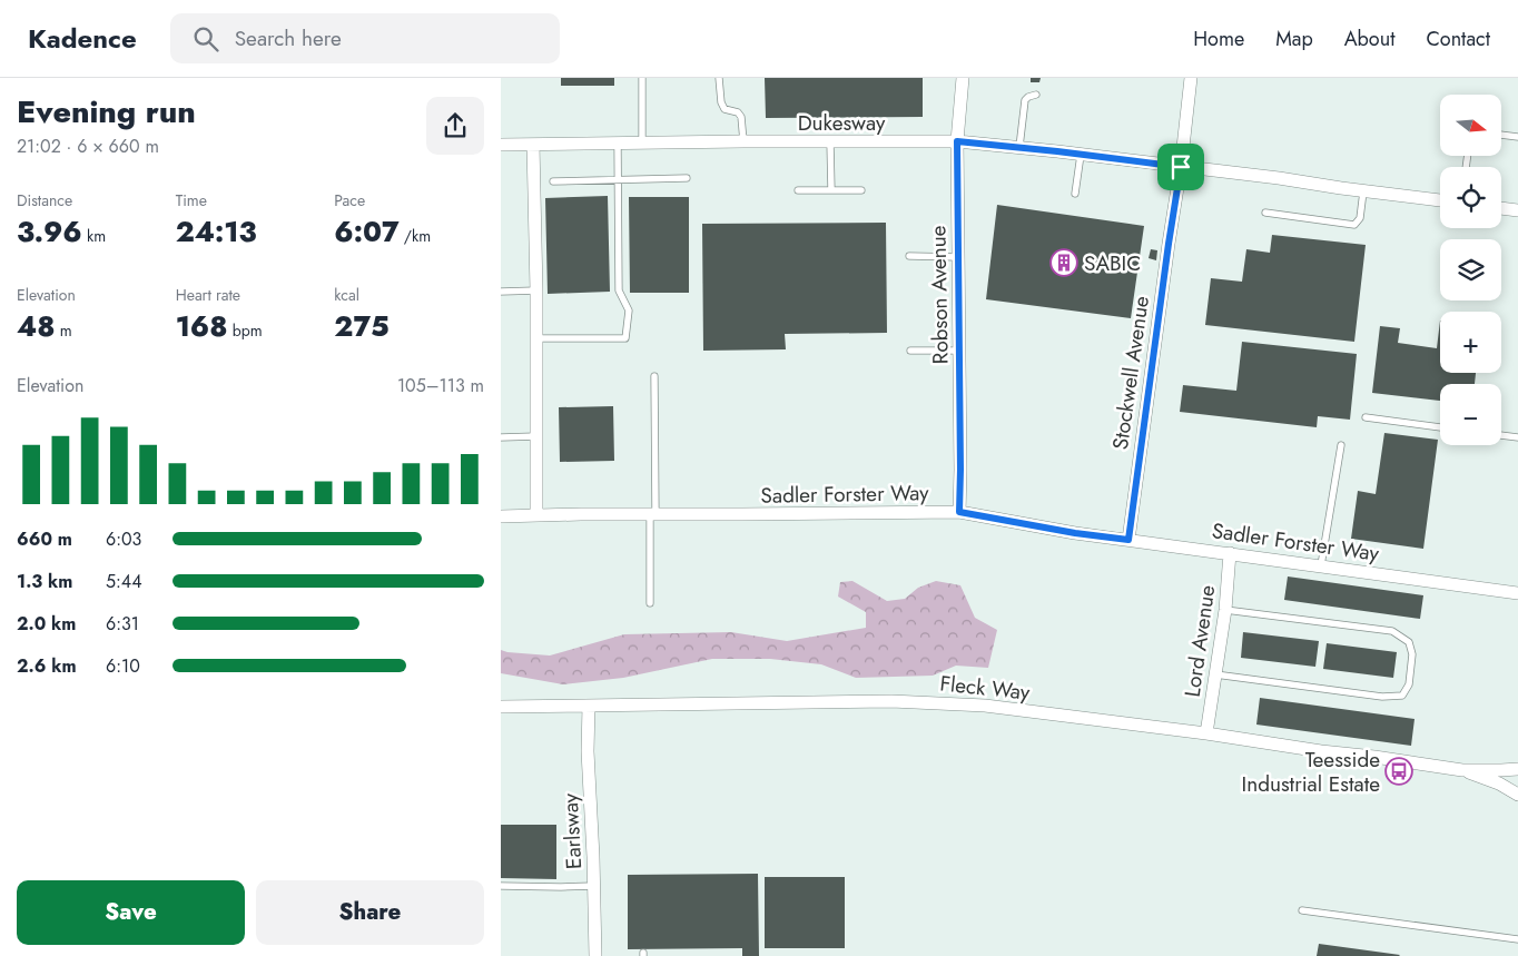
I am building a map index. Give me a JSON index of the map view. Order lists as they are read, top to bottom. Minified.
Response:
{"streets":{"street":["Dukesway","Robson Avenue","Stockwell Avenue","Sadler Forster Way","Lord Avenue","Fleck Way","Earlsway"]},"crossings":[["Dukesway","Robson Avenue"],["Dukesway","Stockwell Avenue"],["Robson Avenue","Sadler Forster Way"],["Stockwell Avenue","Sadler Forster Way"],["Sadler Forster Way","Lord Avenue"],["Lord Avenue","Fleck Way"],["Fleck Way","Earlsway"]],"places":{"building":["SABIC"],"bus stop":["Teesside Industrial Estate"]},"north":"right","page":{"header":"Kadence","search":"Search here","nav":["Home","Map","About","Contact"],"heading":["Evening run","21:02 · 6 × 660 m"],"map_buttons":["+","−"],"stats":[["Distance","3.96 km"],["Time","24:13"],["Pace","6:07 /km"],["Elevation","48 m"],["Heart rate","168 bpm"],["kcal","275"]],"chart":["Elevation","105–113 m"],"list":[{"name":"660 m","note":"6:03"},{"name":"1.3 km","note":"5:44"},{"name":"2.0 km","note":"6:31"},{"name":"2.6 km","note":"6:10"}],"buttons":["Save","Share"]}}
